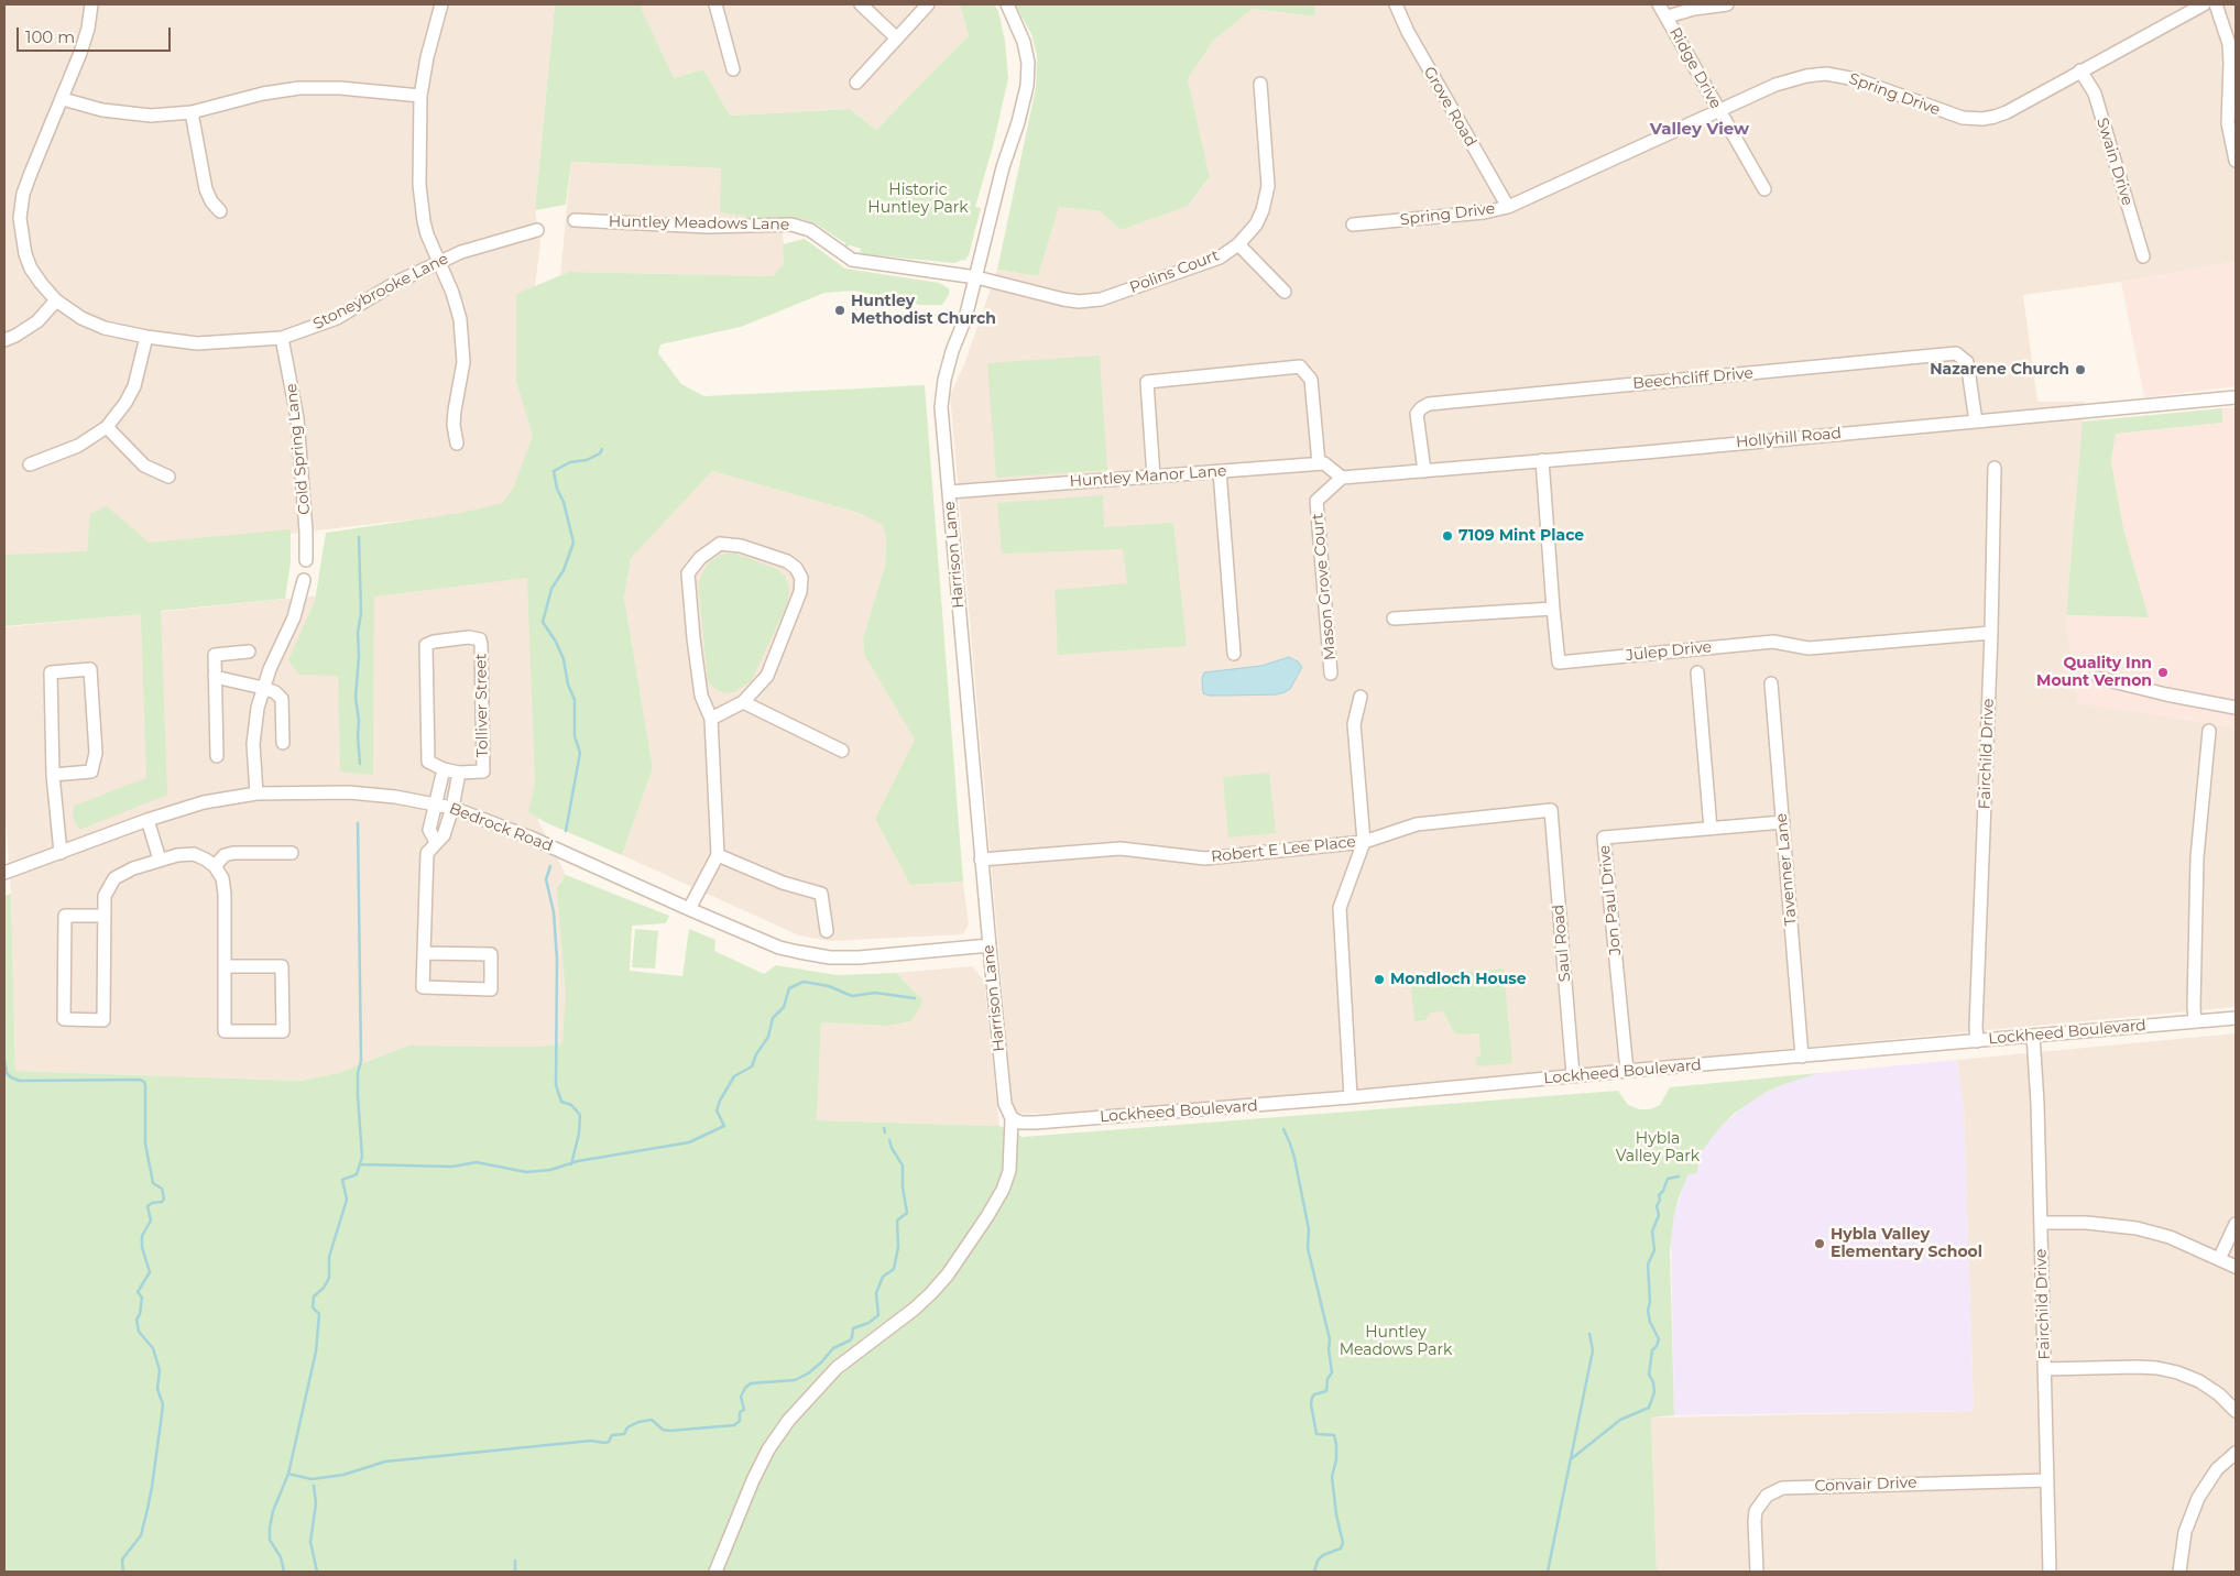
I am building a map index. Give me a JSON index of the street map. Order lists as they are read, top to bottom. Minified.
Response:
{"streets":{"street":["Ridge Drive","Spring Drive","Grove Road","Swain Drive","Huntley Meadows Lane","Polins Court","Stoneybrooke Lane","Beechcliff Drive","Hollyhill Road","Cold Spring Lane","Huntley Manor Lane","Harrison Lane","Mason Grove Court","Julep Drive","Tolliver Street","Fairchild Drive","Bedrock Road","Robert E Lee Place","Tavenner Lane","Jon Paul Drive","Saul Road","Lockheed Boulevard","Convair Drive"]},"crossings":[["Ridge Drive","Spring Drive"],["Spring Drive","Grove Road"],["Spring Drive","Swain Drive"],["Huntley Meadows Lane","Polins Court"],["Huntley Meadows Lane","Harrison Lane"],["Polins Court","Harrison Lane"],["Stoneybrooke Lane","Cold Spring Lane"],["Beechcliff Drive","Hollyhill Road"],["Hollyhill Road","Mason Grove Court"],["Huntley Manor Lane","Harrison Lane"],["Harrison Lane","Bedrock Road"],["Harrison Lane","Robert E Lee Place"],["Harrison Lane","Lockheed Boulevard"],["Julep Drive","Fairchild Drive"],["Tolliver Street","Bedrock Road"],["Fairchild Drive","Lockheed Boulevard"],["Fairchild Drive","Convair Drive"],["Robert E Lee Place","Saul Road"],["Tavenner Lane","Jon Paul Drive"],["Tavenner Lane","Lockheed Boulevard"],["Jon Paul Drive","Lockheed Boulevard"],["Saul Road","Lockheed Boulevard"]],"districts":["Valley View"],"parks":["Historic Huntley Park","Hybla Valley Park","Huntley Meadows Park"],"places":["Huntley Methodist Church","Nazarene Church","7109 Mint Place","Quality Inn Mount Vernon","Mondloch House","Hybla Valley Elementary School"],"scale_bar":"100 m"}
